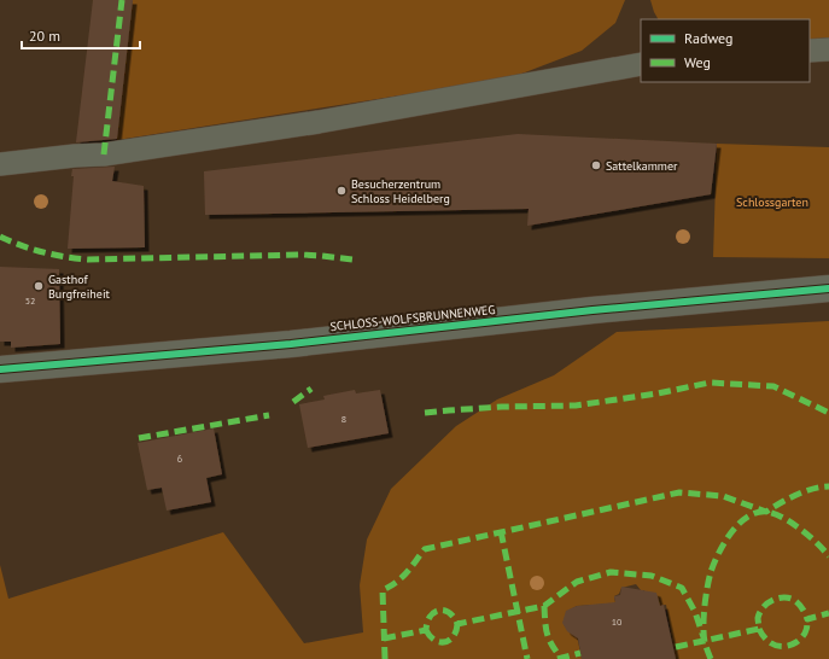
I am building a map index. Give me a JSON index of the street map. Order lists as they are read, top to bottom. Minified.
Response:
{"streets":{"street":["SCHLOSS-WOLFSBRUNNENWEG"]},"parks":["Schlossgarten"],"places":["Sattelkammer","Besucherzentrum Schloss Heidelberg","Gasthof Burgfreiheit"],"house_numbers":["52","8","6","10"],"legend":["Radweg","Weg"],"scale_bar":"20 m"}
